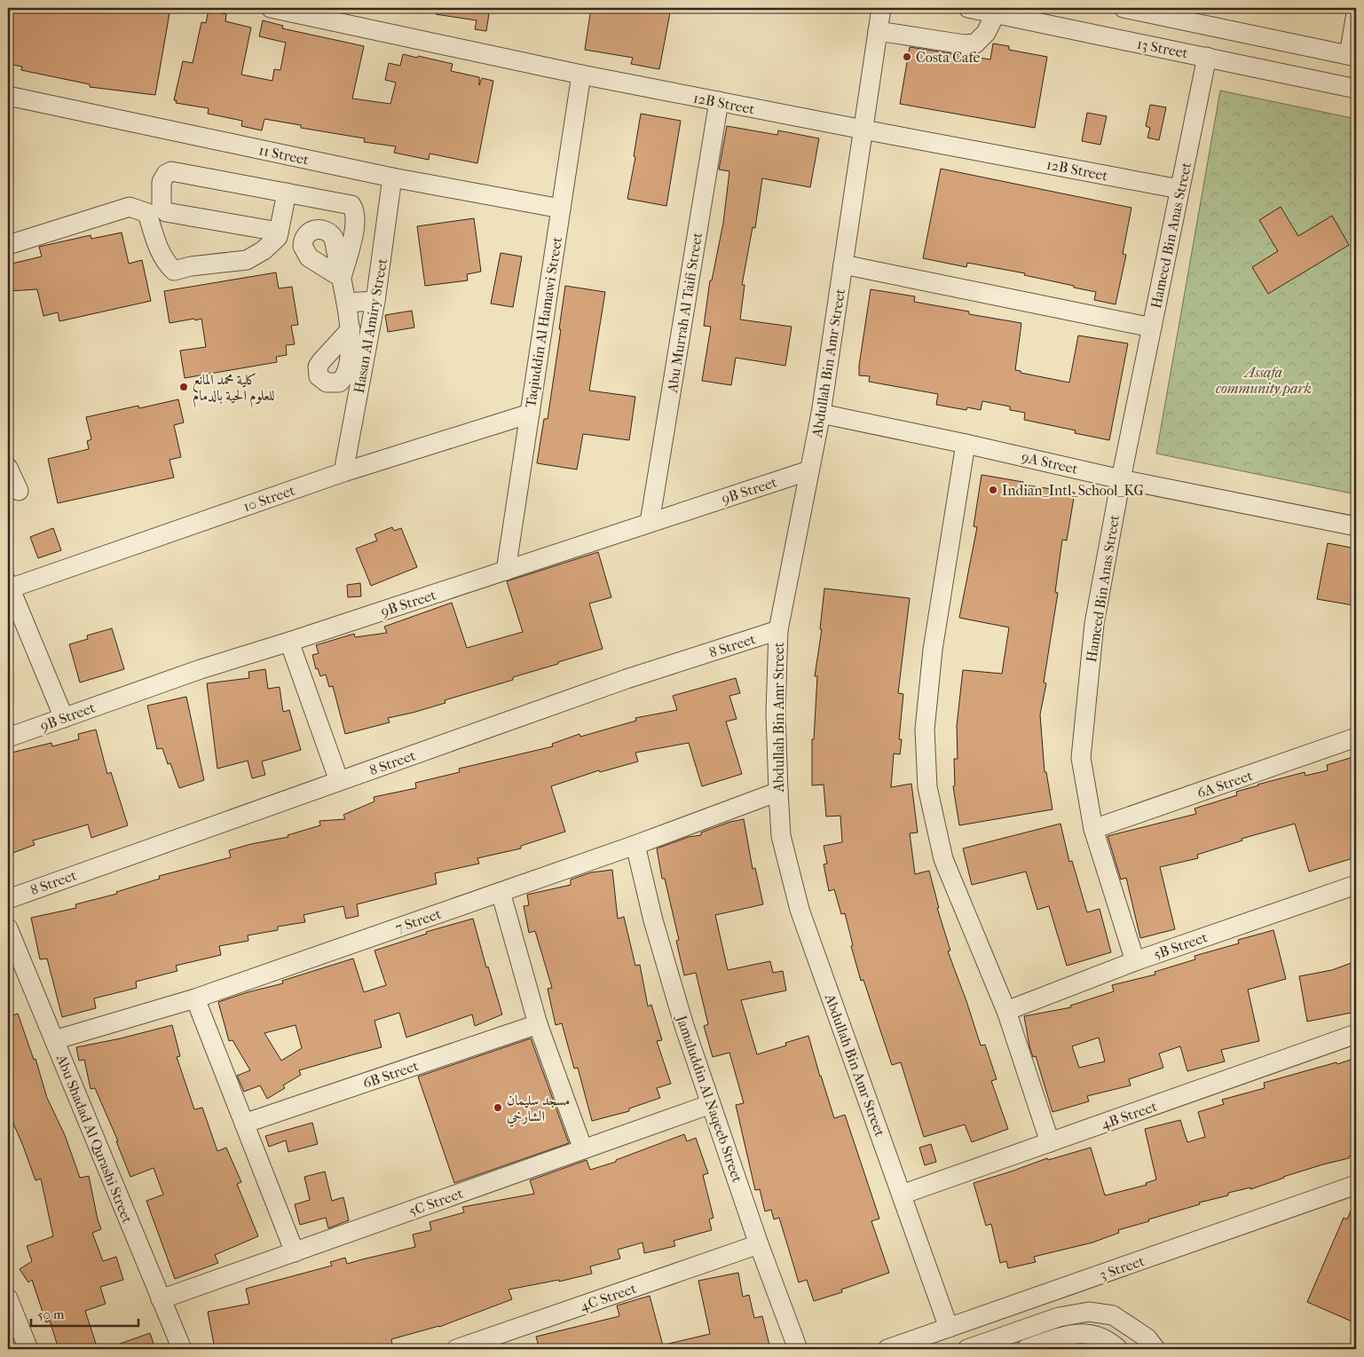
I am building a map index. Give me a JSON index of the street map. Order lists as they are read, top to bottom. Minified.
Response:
{"streets":{"street":["13 Street","12B Street","11 Street","Hameed Bin Anas Street","Abu Murrah Al Taifi Street","Taqiuddin Al Hamawi Street","Hasan Al Amiry Street","Abdullah Bin Amr Street","9A Street","9B Street","10 Street","8 Street","6A Street","7 Street","5B Street","6B Street","Jamaluddin Al Naqeeb Street","4B Street","Abu Shadad Al Qurashi Street","5C Street","3 Street","4C Street"]},"crossings":[["13 Street","Hameed Bin Anas Street"],["12B Street","Hameed Bin Anas Street"],["12B Street","Abu Murrah Al Taifi Street"],["12B Street","Taqiuddin Al Hamawi Street"],["12B Street","Abdullah Bin Amr Street"],["11 Street","Taqiuddin Al Hamawi Street"],["11 Street","Hasan Al Amiry Street"],["Hameed Bin Anas Street","9A Street"],["Hameed Bin Anas Street","6A Street"],["Hameed Bin Anas Street","5B Street"],["Abu Murrah Al Taifi Street","9B Street"],["Taqiuddin Al Hamawi Street","9B Street"],["Taqiuddin Al Hamawi Street","10 Street"],["Hasan Al Amiry Street","10 Street"],["Abdullah Bin Amr Street","9A Street"],["Abdullah Bin Amr Street","9B Street"],["Abdullah Bin Amr Street","8 Street"],["Abdullah Bin Amr Street","7 Street"],["Abdullah Bin Amr Street","4B Street"],["Abdullah Bin Amr Street","3 Street"],["7 Street","Jamaluddin Al Naqeeb Street"],["7 Street","Abu Shadad Al Qurashi Street"],["Jamaluddin Al Naqeeb Street","5C Street"],["Jamaluddin Al Naqeeb Street","4C Street"],["Abu Shadad Al Qurashi Street","5C Street"]],"parks":["Assafa community park"],"places":["Costa Cafe","كلية محمد المانع للعلوم الحية بالدمام","Indian_Intl_School_KG","مسجد سليمان الشارخي"],"scale_bar":"50 m"}
